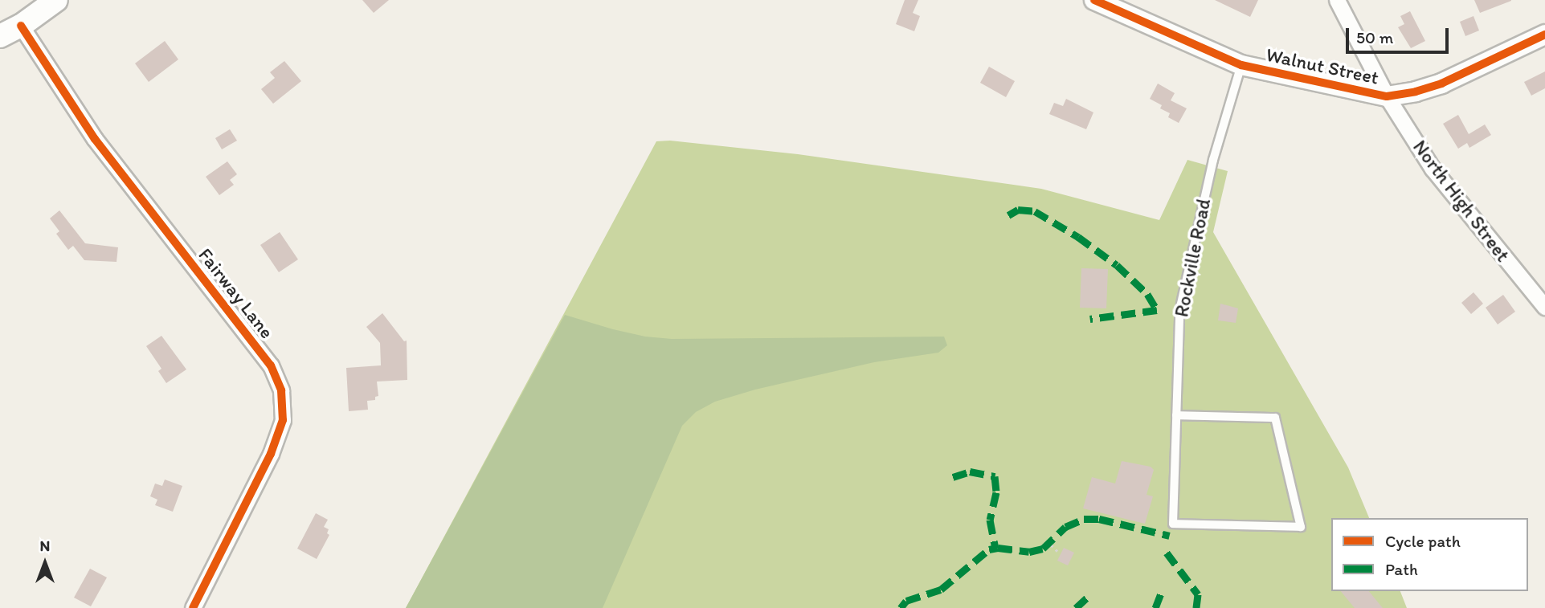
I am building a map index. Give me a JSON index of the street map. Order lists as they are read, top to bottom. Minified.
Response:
{"streets":{"street":["Walnut Street","North High Street","Fairway Lane"],"lane":["Rockville Road"]},"crossings":[["Walnut Street","North High Street"],["Walnut Street","Rockville Road"]],"legend":["Cycle path","Path"],"scale_bar":"50 m","north":"top"}
